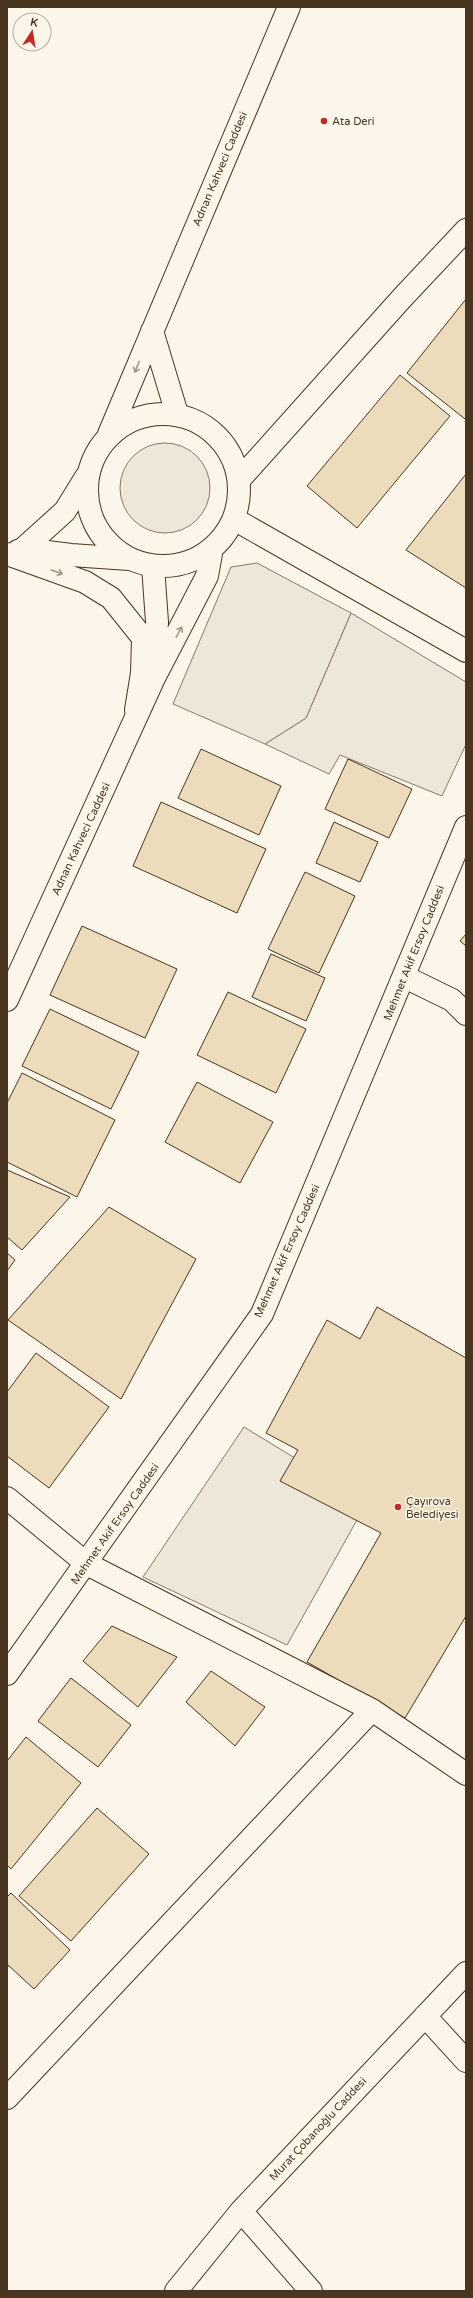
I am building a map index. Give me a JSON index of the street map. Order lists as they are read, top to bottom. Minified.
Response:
{"streets":{"street":["Adnan Kahveci Caddesi","Mehmet Akif Ersoy Caddesi","Murat Çobanoğlu Caddesi"]},"places":["Ata Deri","Çayırova Belediyesi"],"north":"top"}
